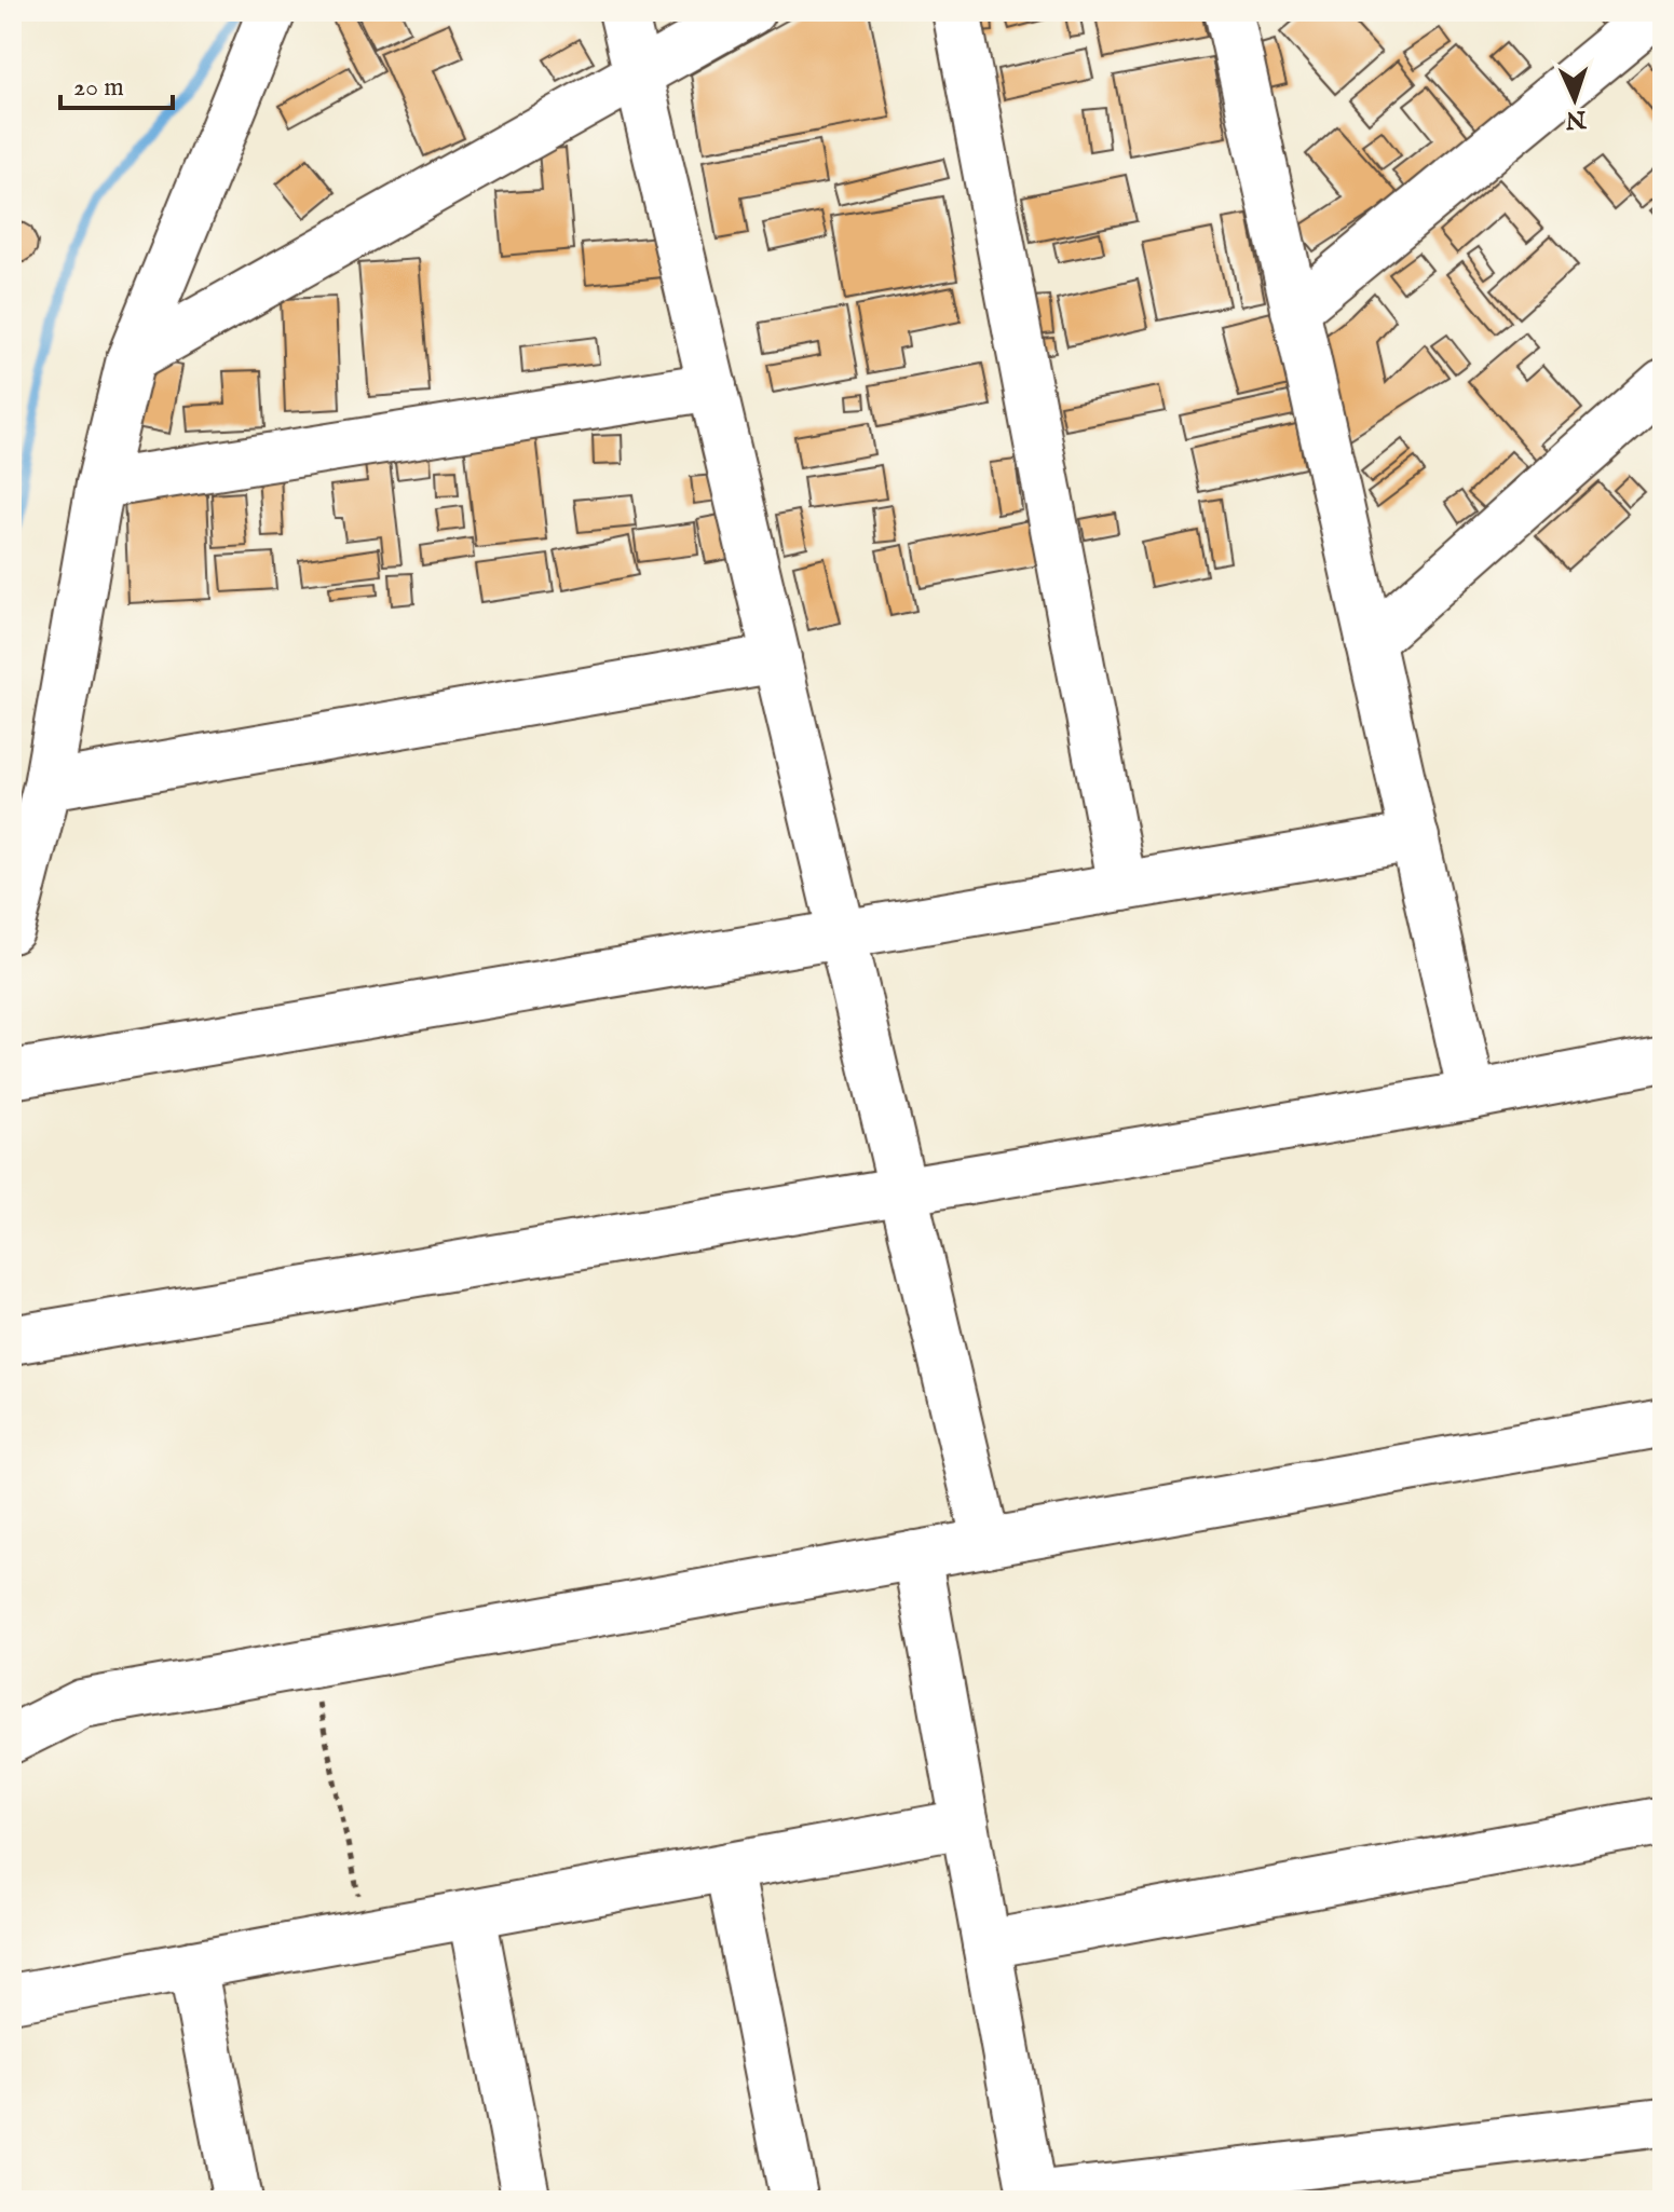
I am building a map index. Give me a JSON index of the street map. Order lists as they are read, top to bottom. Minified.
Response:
{"scale_bar":"20 m","north":"bottom"}
